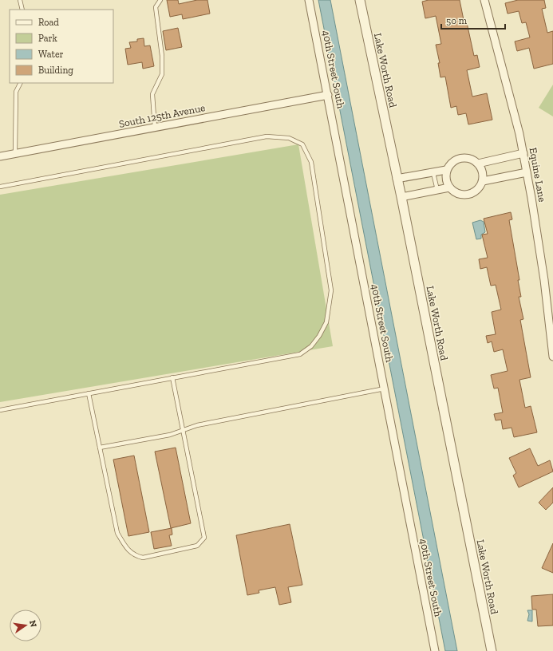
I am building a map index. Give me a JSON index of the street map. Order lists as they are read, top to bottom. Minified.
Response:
{"streets":{"street":["40th Street South","Lake Worth Road","South 125th Avenue","Equine Lane"]},"crossings":[["40th Street South","South 125th Avenue"]],"legend":["Road","Park","Water","Building"],"scale_bar":"50 m","north":"right"}
